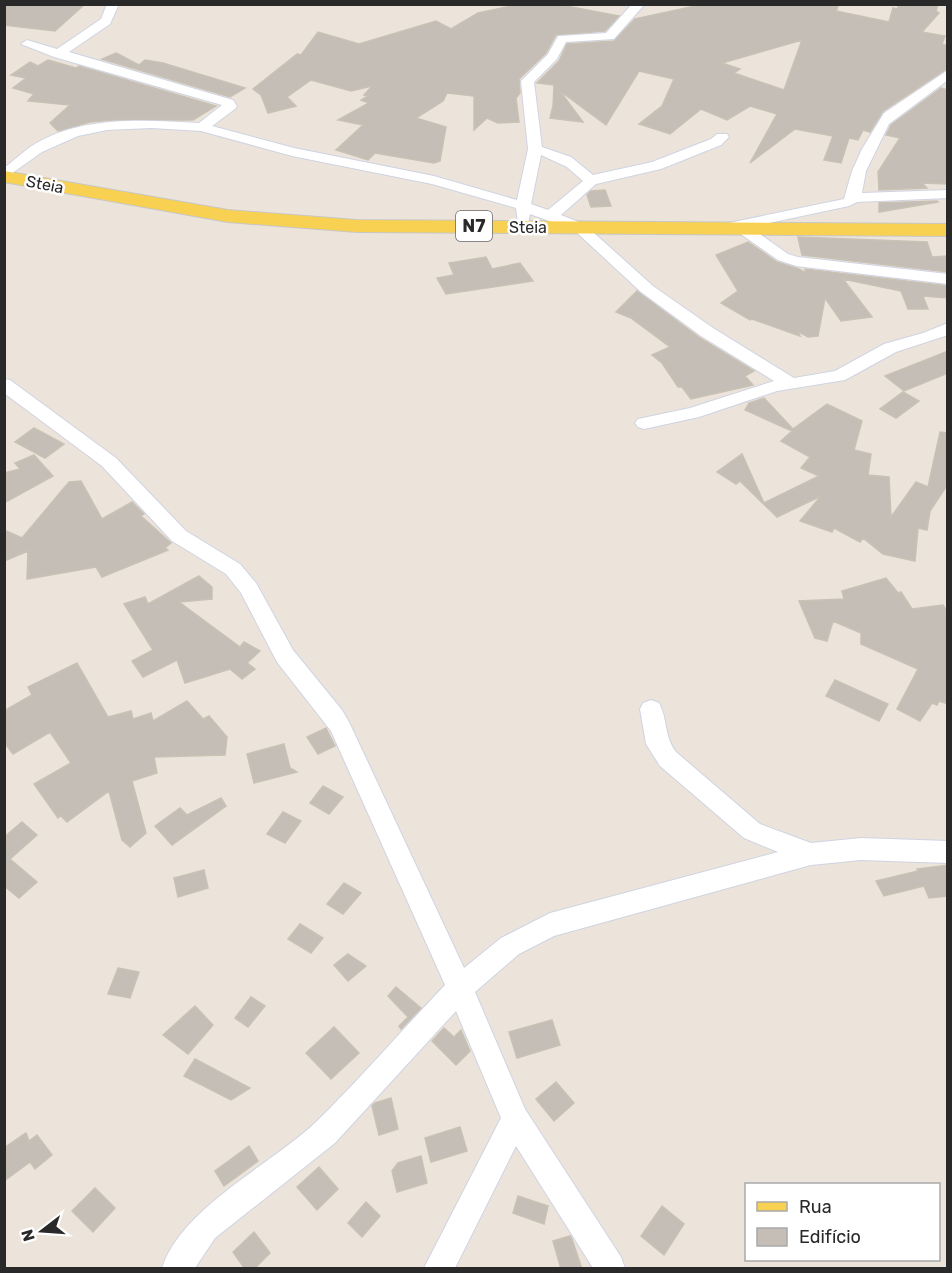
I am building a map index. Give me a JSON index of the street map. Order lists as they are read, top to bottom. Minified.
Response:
{"streets":{"main road":["Steia","N7"]},"legend":["Rua","Edifício"],"north":"left"}
